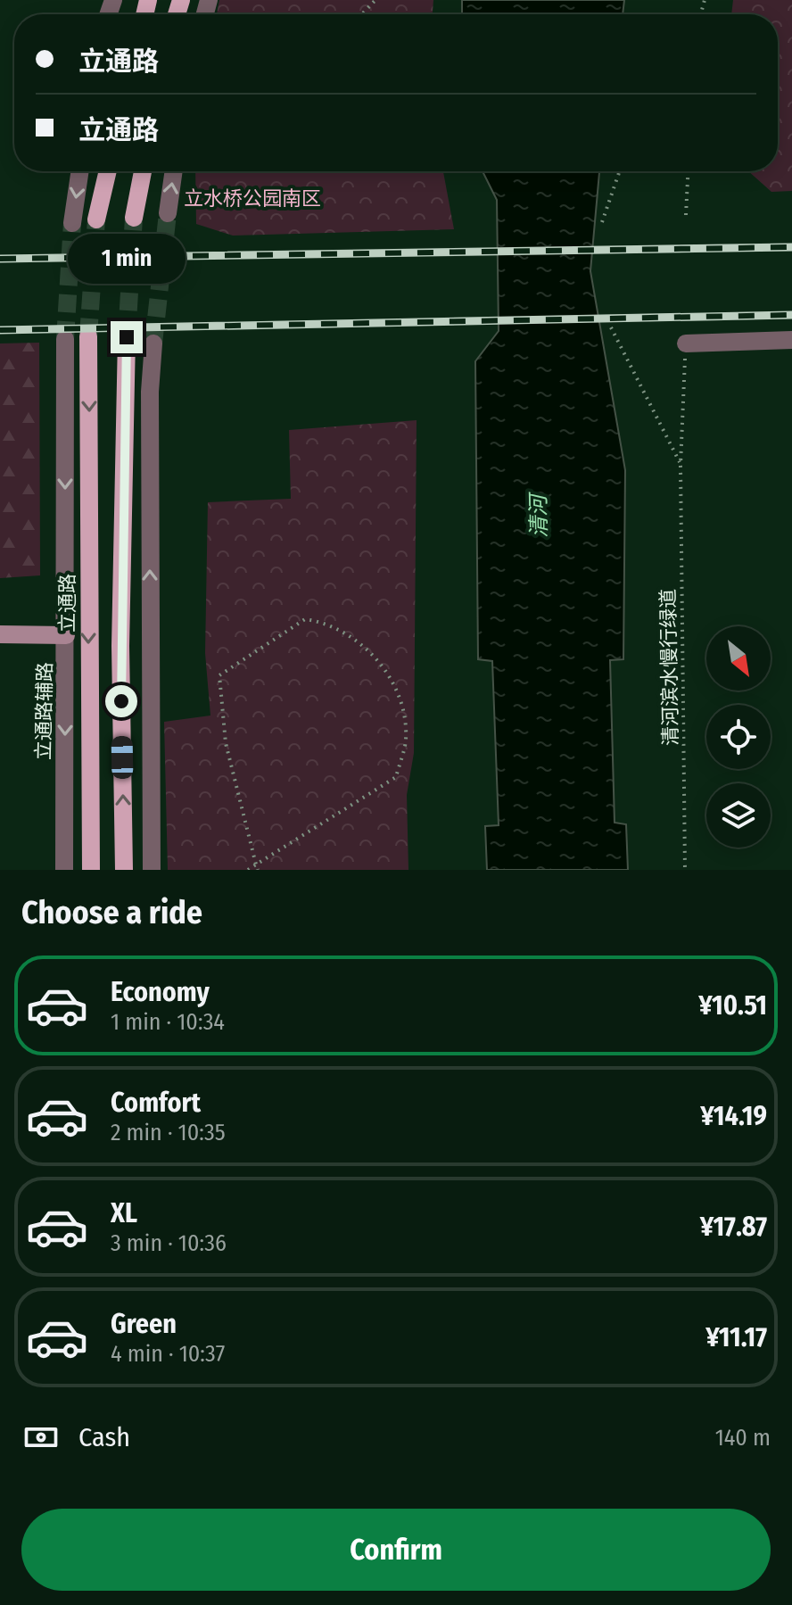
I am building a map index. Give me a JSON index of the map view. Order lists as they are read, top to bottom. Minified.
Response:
{"streets":{"main road":["立通路"],"street":["立通路辅路"],"path":["清河滨水慢行绿道"]},"water":["清河"],"parks":["立水桥公园南区"],"north":"bottom right","page":{"banner":["立通路","立通路"],"bubble":"1 min","heading":"Choose a ride","list":[{"name":"Economy","note":"1 min · 10:34","value":"¥10.51"},{"name":"Comfort","note":"2 min · 10:35","value":"¥14.19"},{"name":"XL","note":"3 min · 10:36","value":"¥17.87"},{"name":"Green","note":"4 min · 10:37","value":"¥11.17"}],"pay":["Cash","140 m"],"buttons":"Confirm"}}
